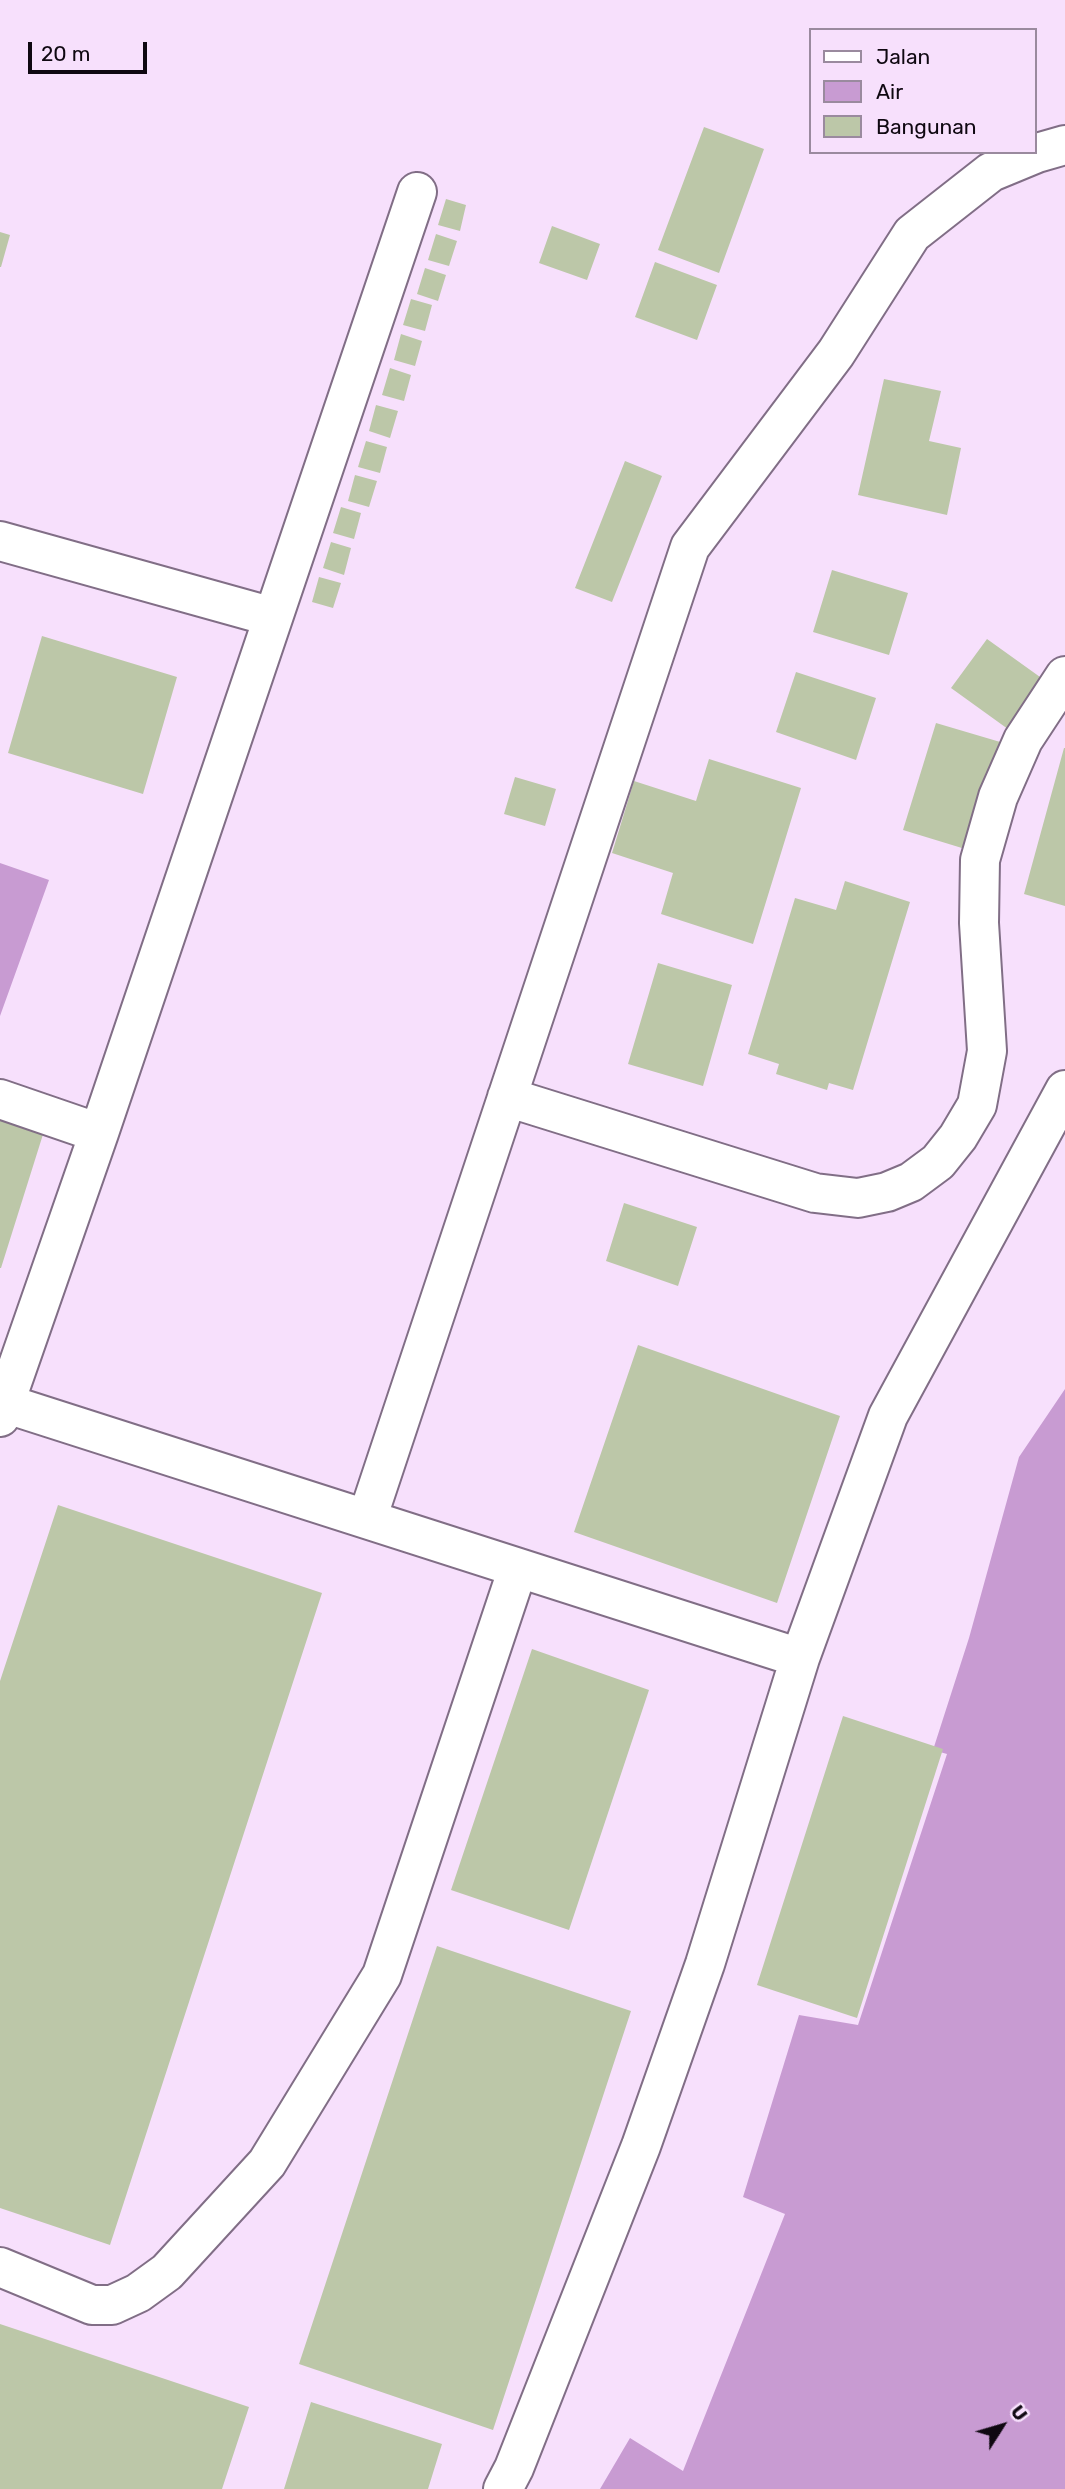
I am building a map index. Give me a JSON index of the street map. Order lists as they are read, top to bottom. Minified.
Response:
{"legend":["Jalan","Air","Bangunan"],"scale_bar":"20 m","north":"top right"}
